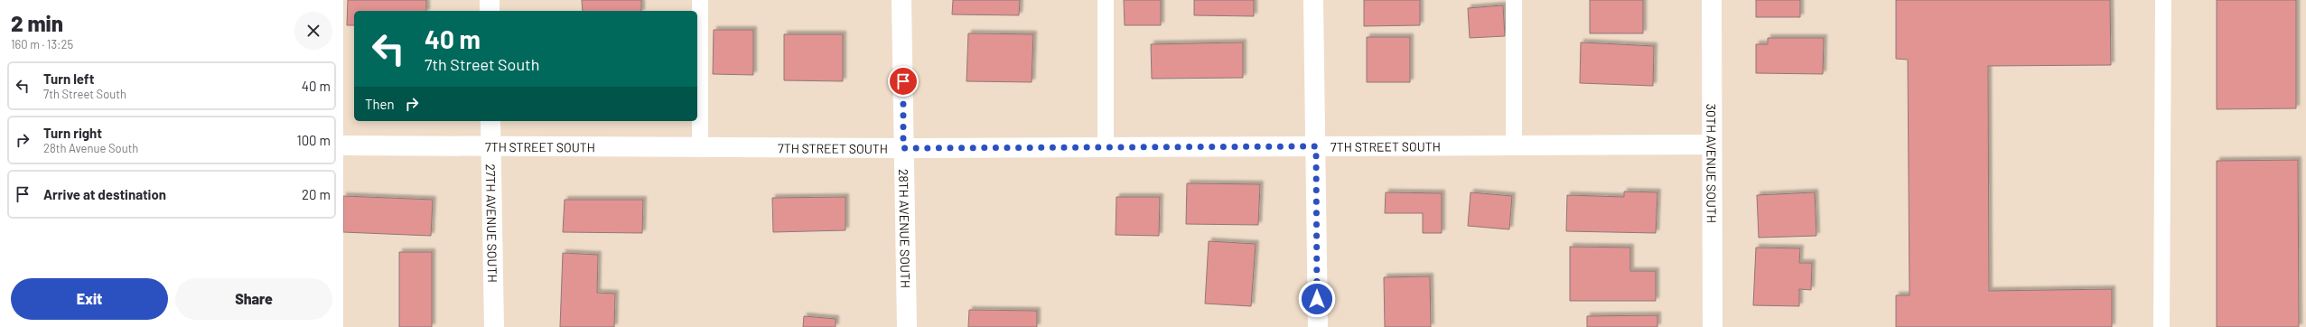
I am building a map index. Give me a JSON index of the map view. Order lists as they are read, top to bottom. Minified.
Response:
{"streets":{"street":["7TH STREET SOUTH","30TH AVENUE SOUTH","27TH AVENUE SOUTH","28TH AVENUE SOUTH"]},"crossings":[["7TH STREET SOUTH","30TH AVENUE SOUTH"],["7TH STREET SOUTH","27TH AVENUE SOUTH"],["7TH STREET SOUTH","28TH AVENUE SOUTH"]],"page":{"heading":["2 min","160 m · 13:25"],"turn":["40 m","7th Street South"],"list":[{"name":"Turn left","note":"7th Street South","value":"40 m"},{"name":"Turn right","note":"28th Avenue South","value":"100 m"},{"name":"Arrive at destination","value":"20 m"}],"then":"Then","buttons":["Exit","Share"]}}
